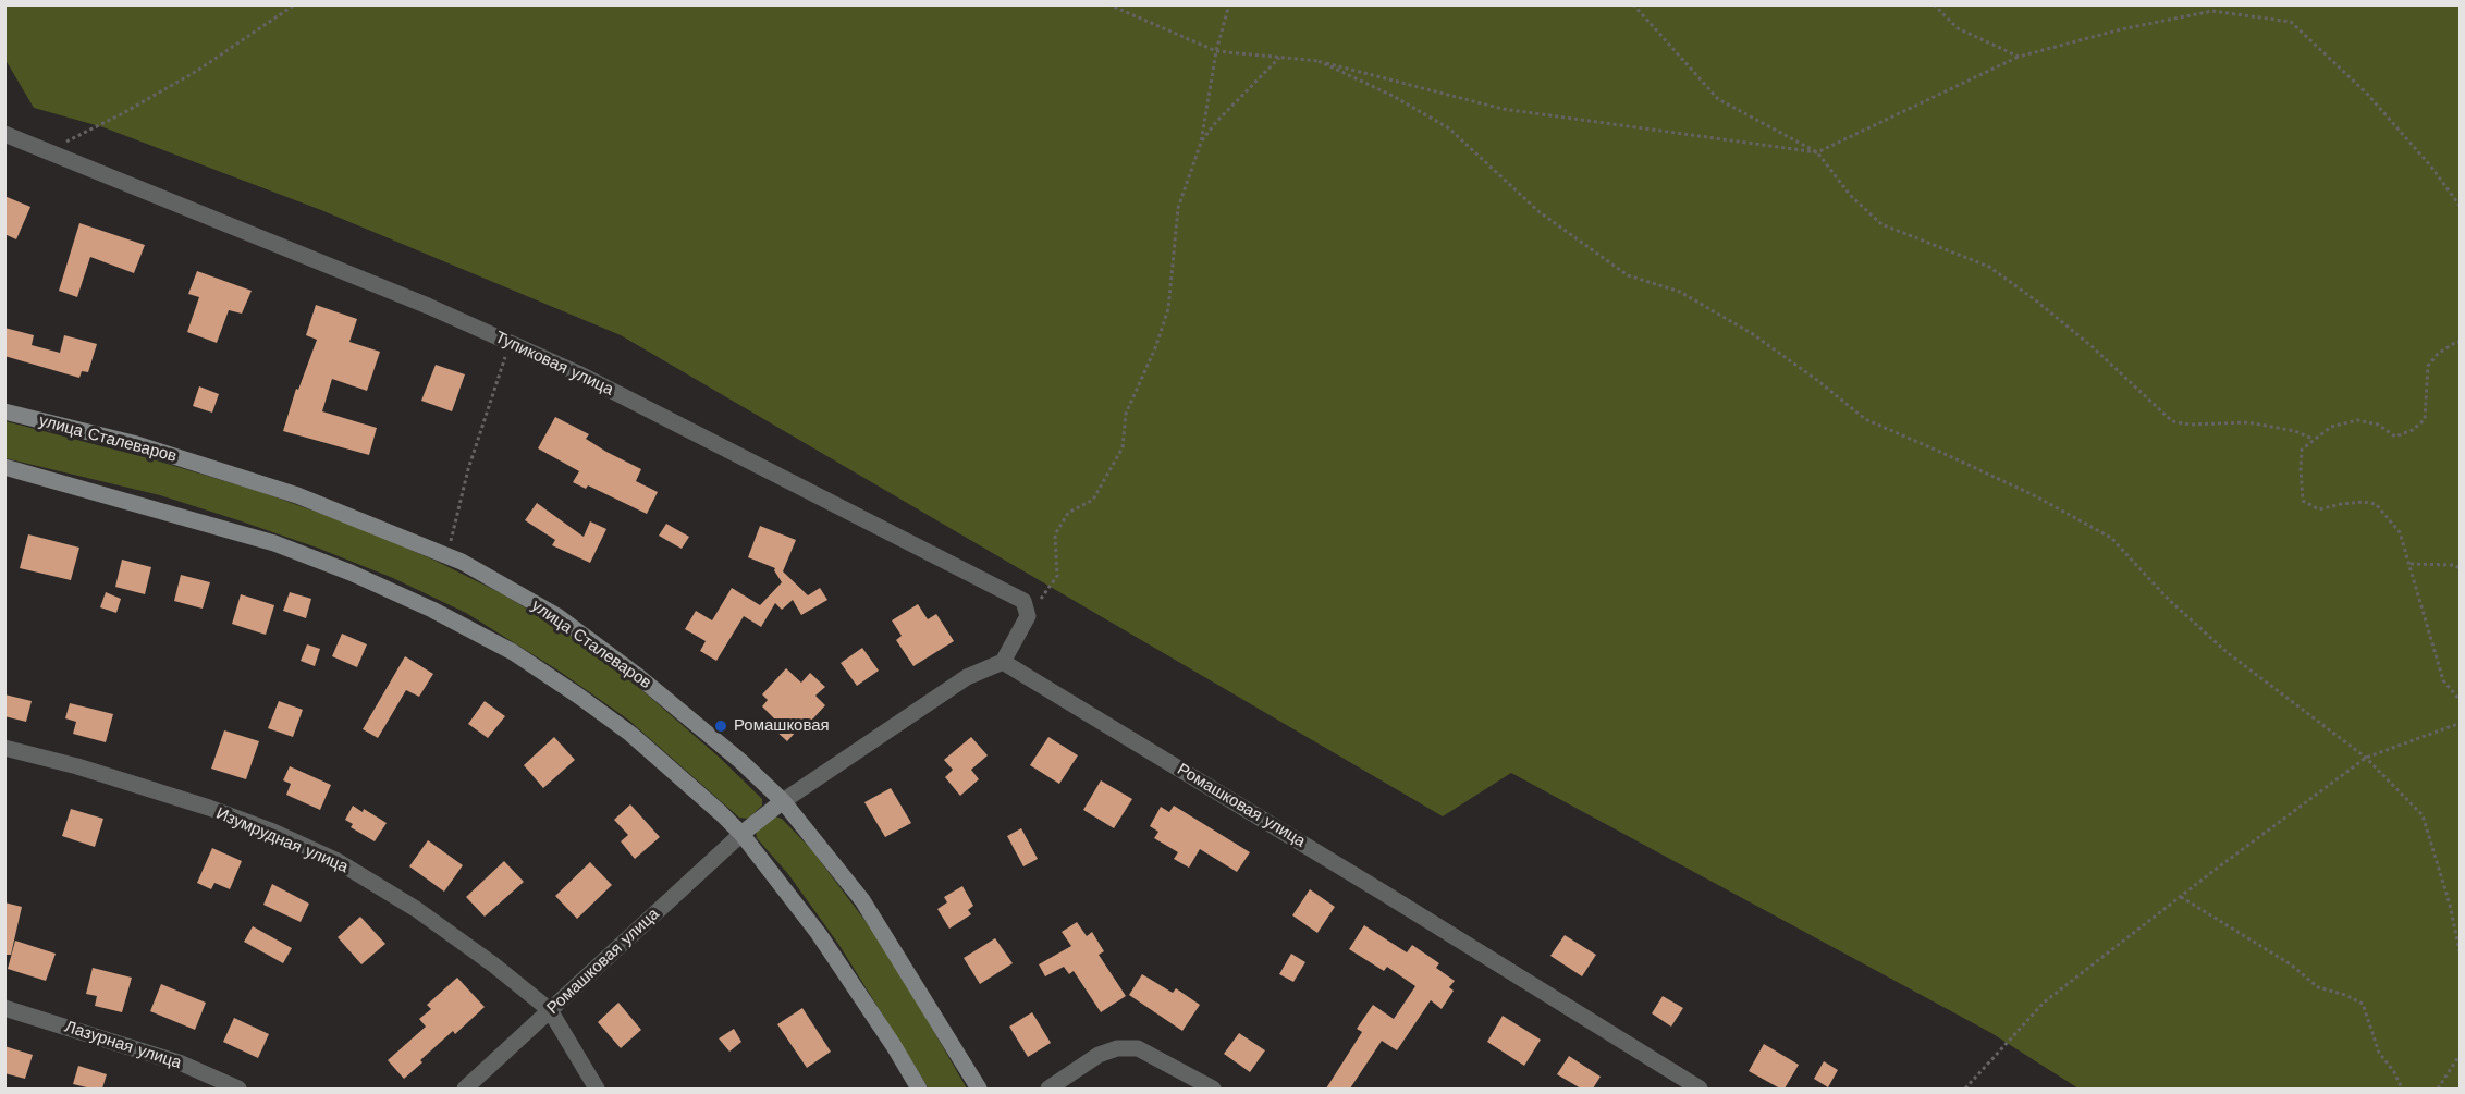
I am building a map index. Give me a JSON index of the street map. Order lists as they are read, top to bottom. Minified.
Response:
{"streets":{"main road":["улица Сталеваров"],"street":["Тупиковая улица","Ромашковая улица","Изумрудная улица","Лазурная улица"]},"crossings":[["Ромашковая улица","Изумрудная улица"]],"places":["Ромашковая"]}
